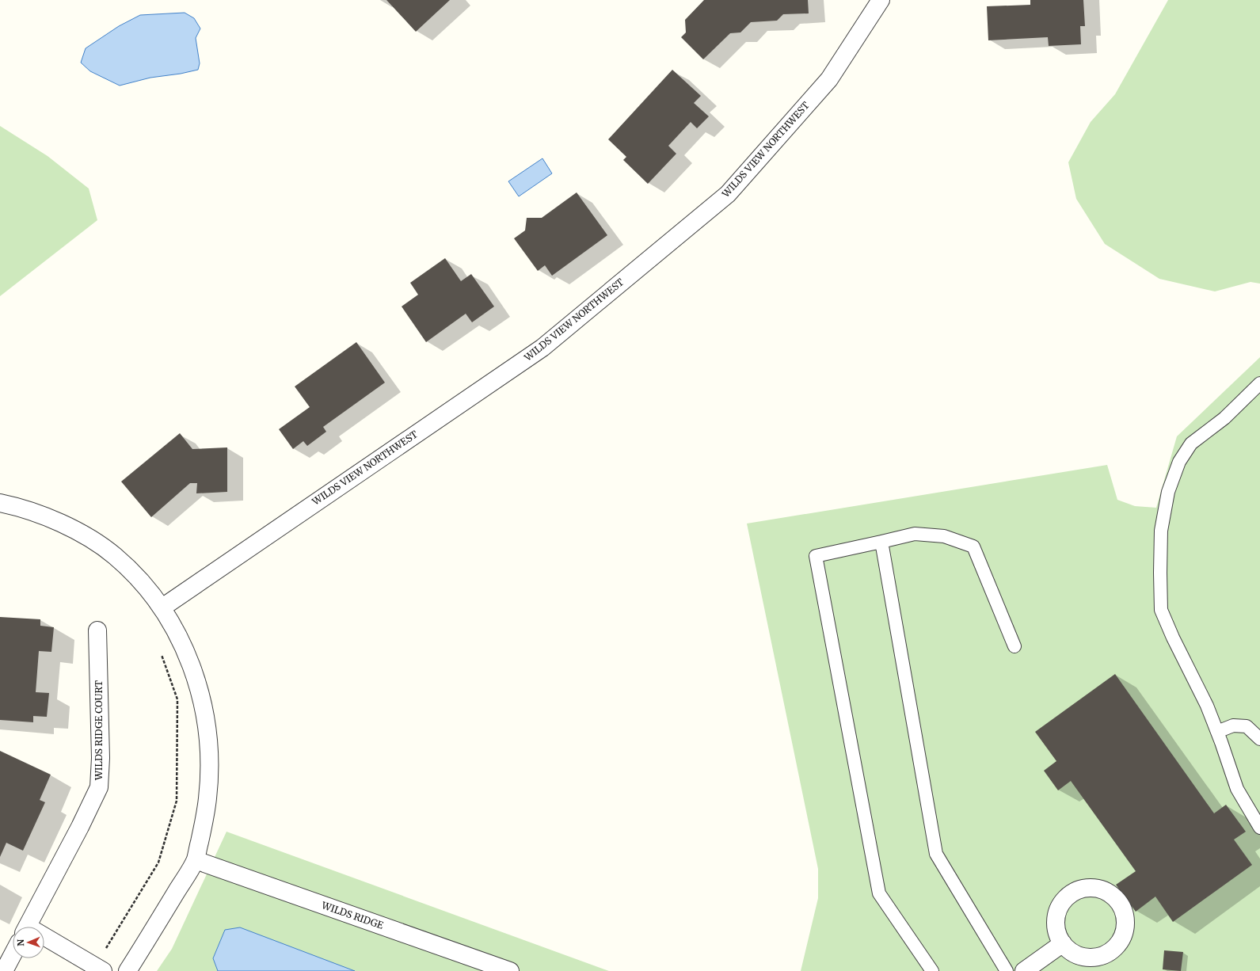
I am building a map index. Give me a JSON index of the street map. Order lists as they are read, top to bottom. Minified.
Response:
{"streets":{"street":["WILDS VIEW NORTHWEST","WILDS RIDGE COURT","WILDS RIDGE"]},"north":"left"}
